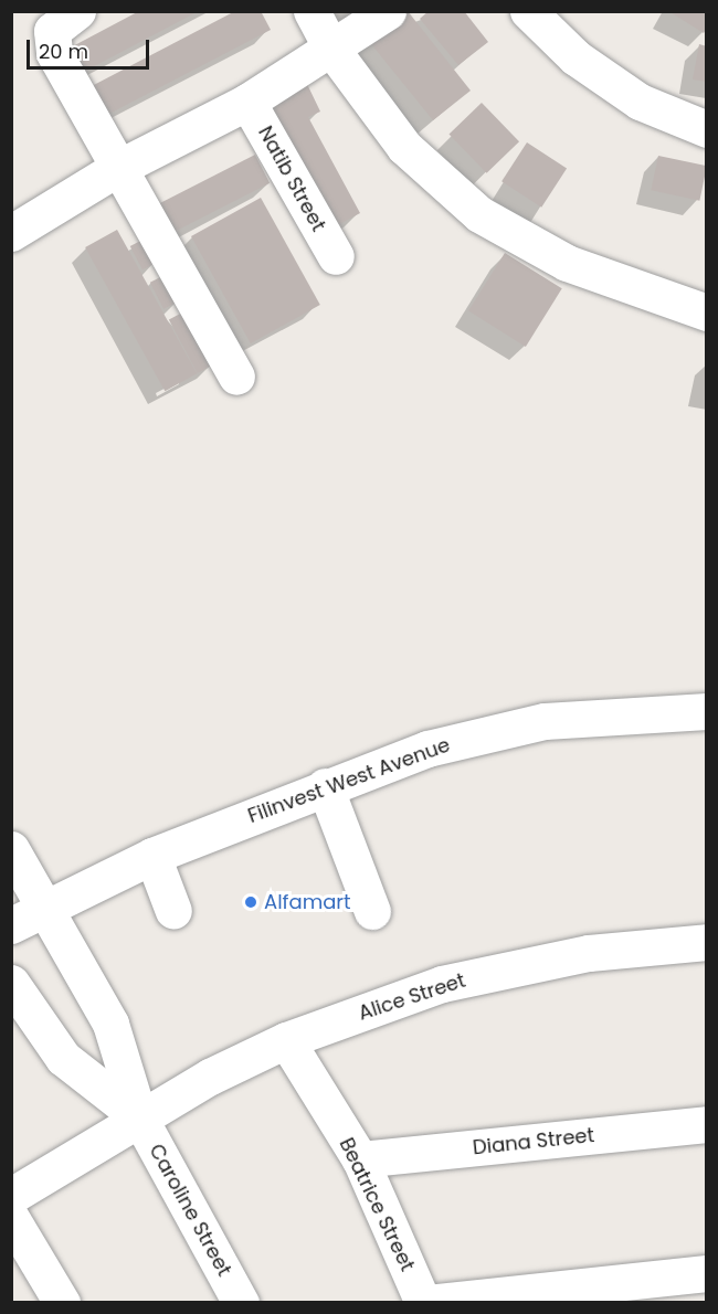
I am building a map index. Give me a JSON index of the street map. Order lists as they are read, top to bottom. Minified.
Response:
{"streets":{"street":["Natib Street","Filinvest West Avenue","Alice Street","Diana Street","Beatrice Street","Caroline Street"]},"crossings":[["Alice Street","Beatrice Street"],["Alice Street","Caroline Street"],["Diana Street","Beatrice Street"]],"places":["Alfamart"],"scale_bar":"20 m"}
